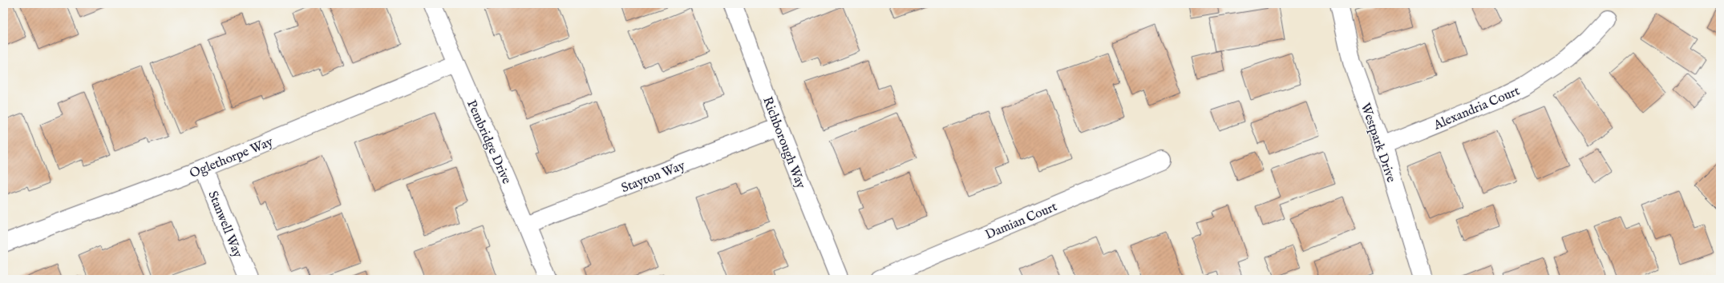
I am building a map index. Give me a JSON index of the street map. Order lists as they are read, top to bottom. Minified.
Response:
{"streets":{"street":["Alexandria Court","Pembridge Drive","Richborough Way","Westpark Drive","Oglethorpe Way","Stayton Way","Damian Court","Stanwell Way"]},"crossings":[["Alexandria Court","Westpark Drive"],["Pembridge Drive","Oglethorpe Way"],["Pembridge Drive","Stayton Way"],["Richborough Way","Stayton Way"],["Oglethorpe Way","Stanwell Way"]]}
